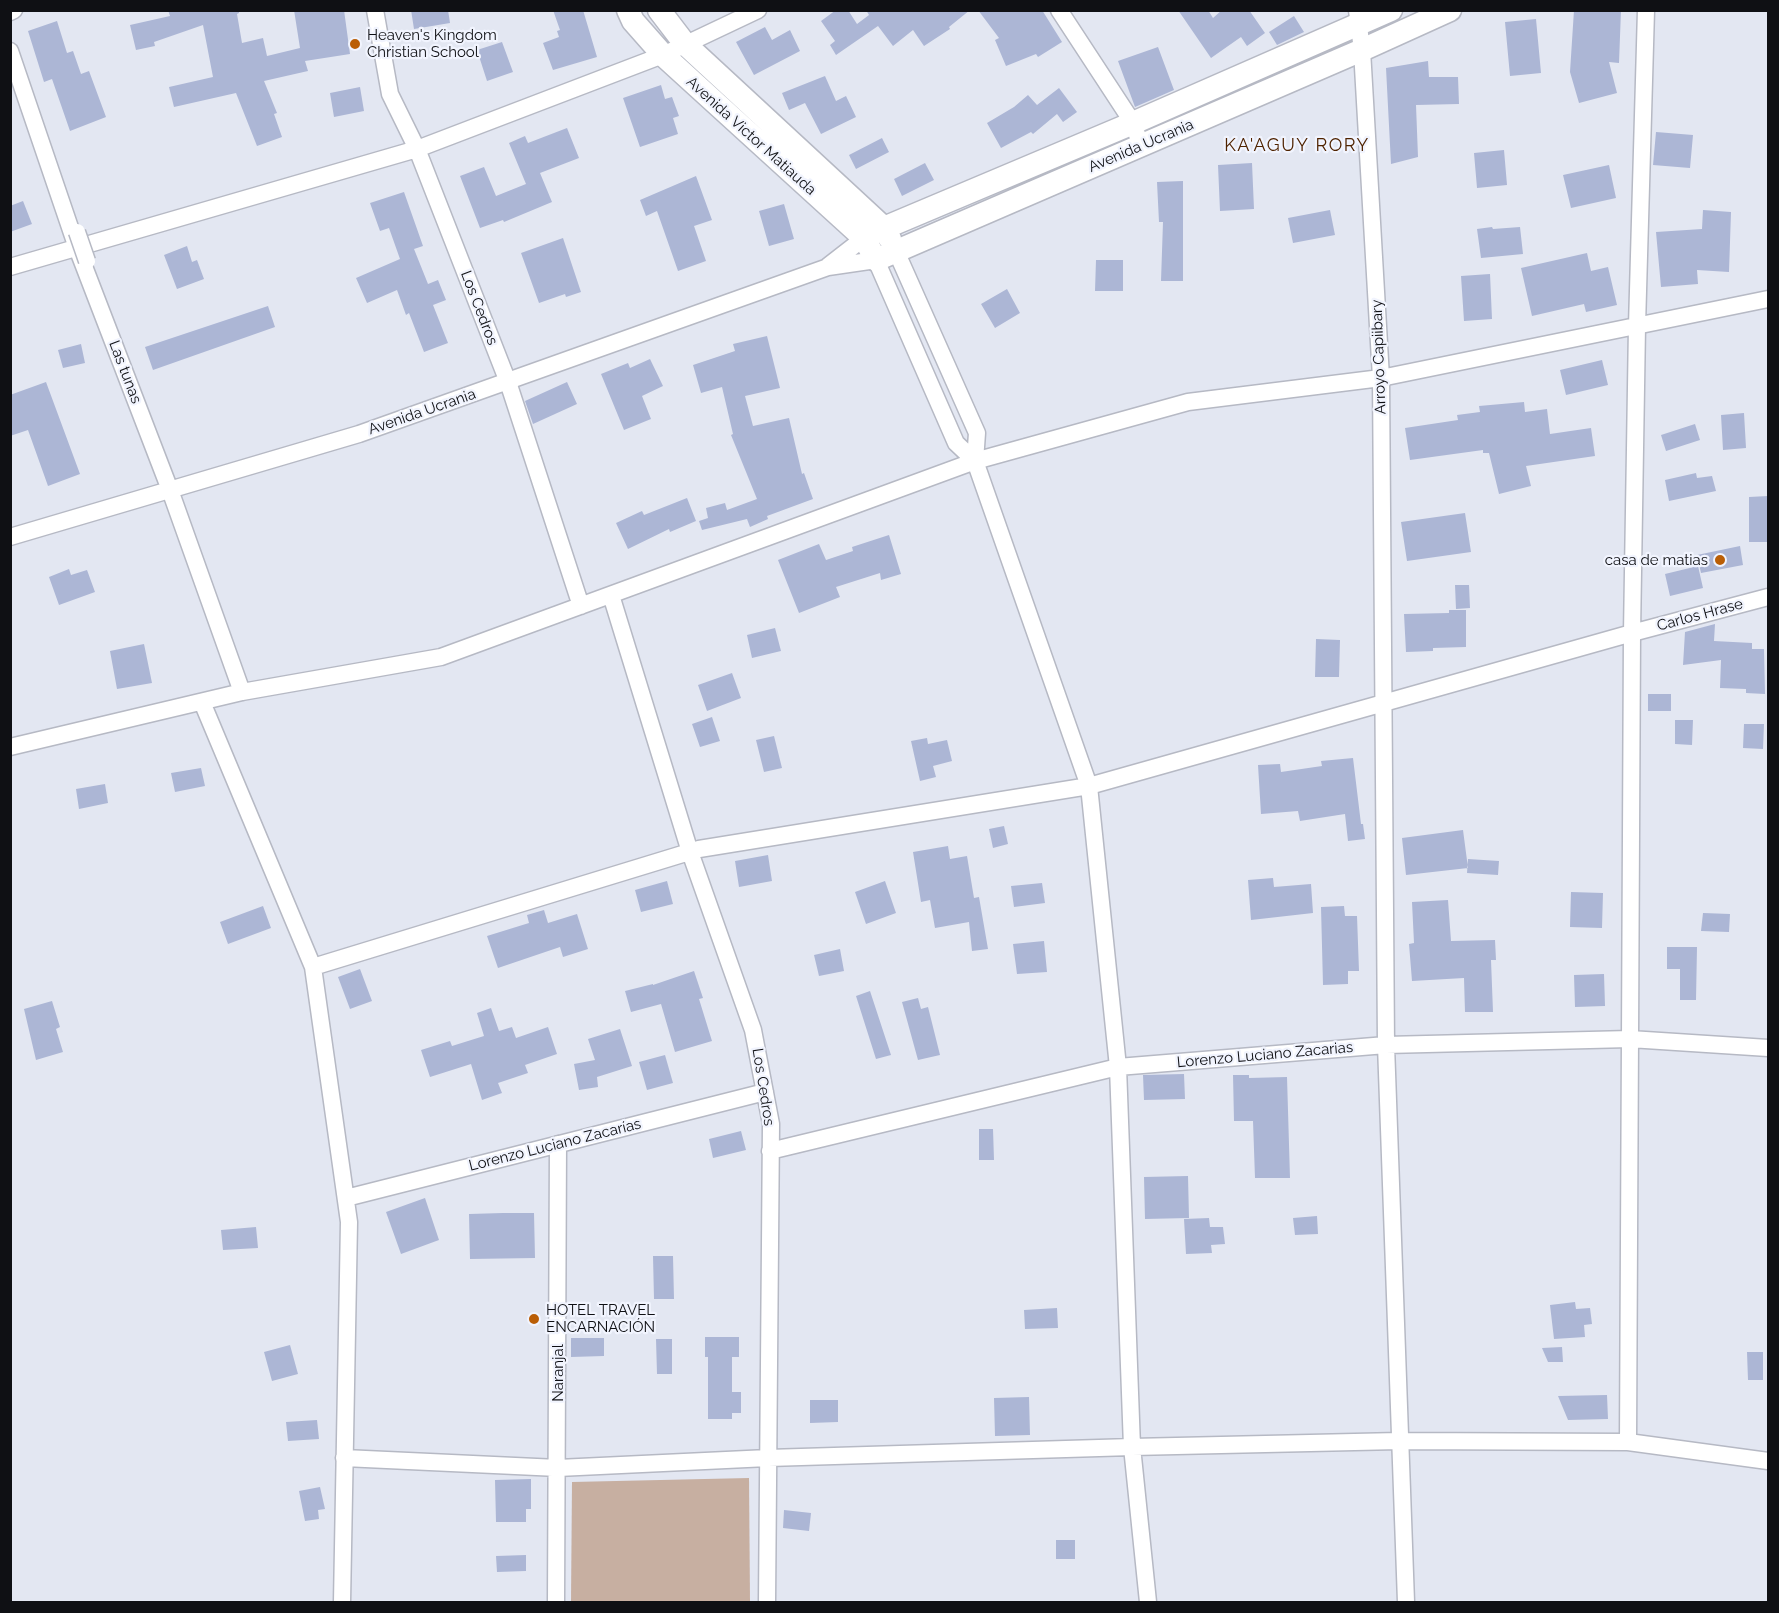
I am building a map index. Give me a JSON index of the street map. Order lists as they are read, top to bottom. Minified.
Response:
{"streets":{"main road":["Avenida Victor Matiauda","Avenida Ucrania"],"street":["Los Cedros","Arroyo Capiibary","Las tunas","Carlos Hrase","Lorenzo Luciano Zacarias","Lorenzo Luciano Zacarías","Naranjal"]},"crossings":[["Avenida Victor Matiauda","Avenida Ucrania"],["Avenida Ucrania","Los Cedros"],["Avenida Ucrania","Arroyo Capiibary"],["Avenida Ucrania","Las tunas"],["Los Cedros","Carlos Hrase"],["Los Cedros","Lorenzo Luciano Zacarias"],["Los Cedros","Lorenzo Luciano Zacarías"],["Arroyo Capiibary","Carlos Hrase"],["Arroyo Capiibary","Lorenzo Luciano Zacarias"],["Lorenzo Luciano Zacarías","Naranjal"]],"districts":["KA'AGUY RORY"],"places":["Heaven's Kingdom Christian School","casa de matias","HOTEL TRAVEL ENCARNACIÓN"]}
